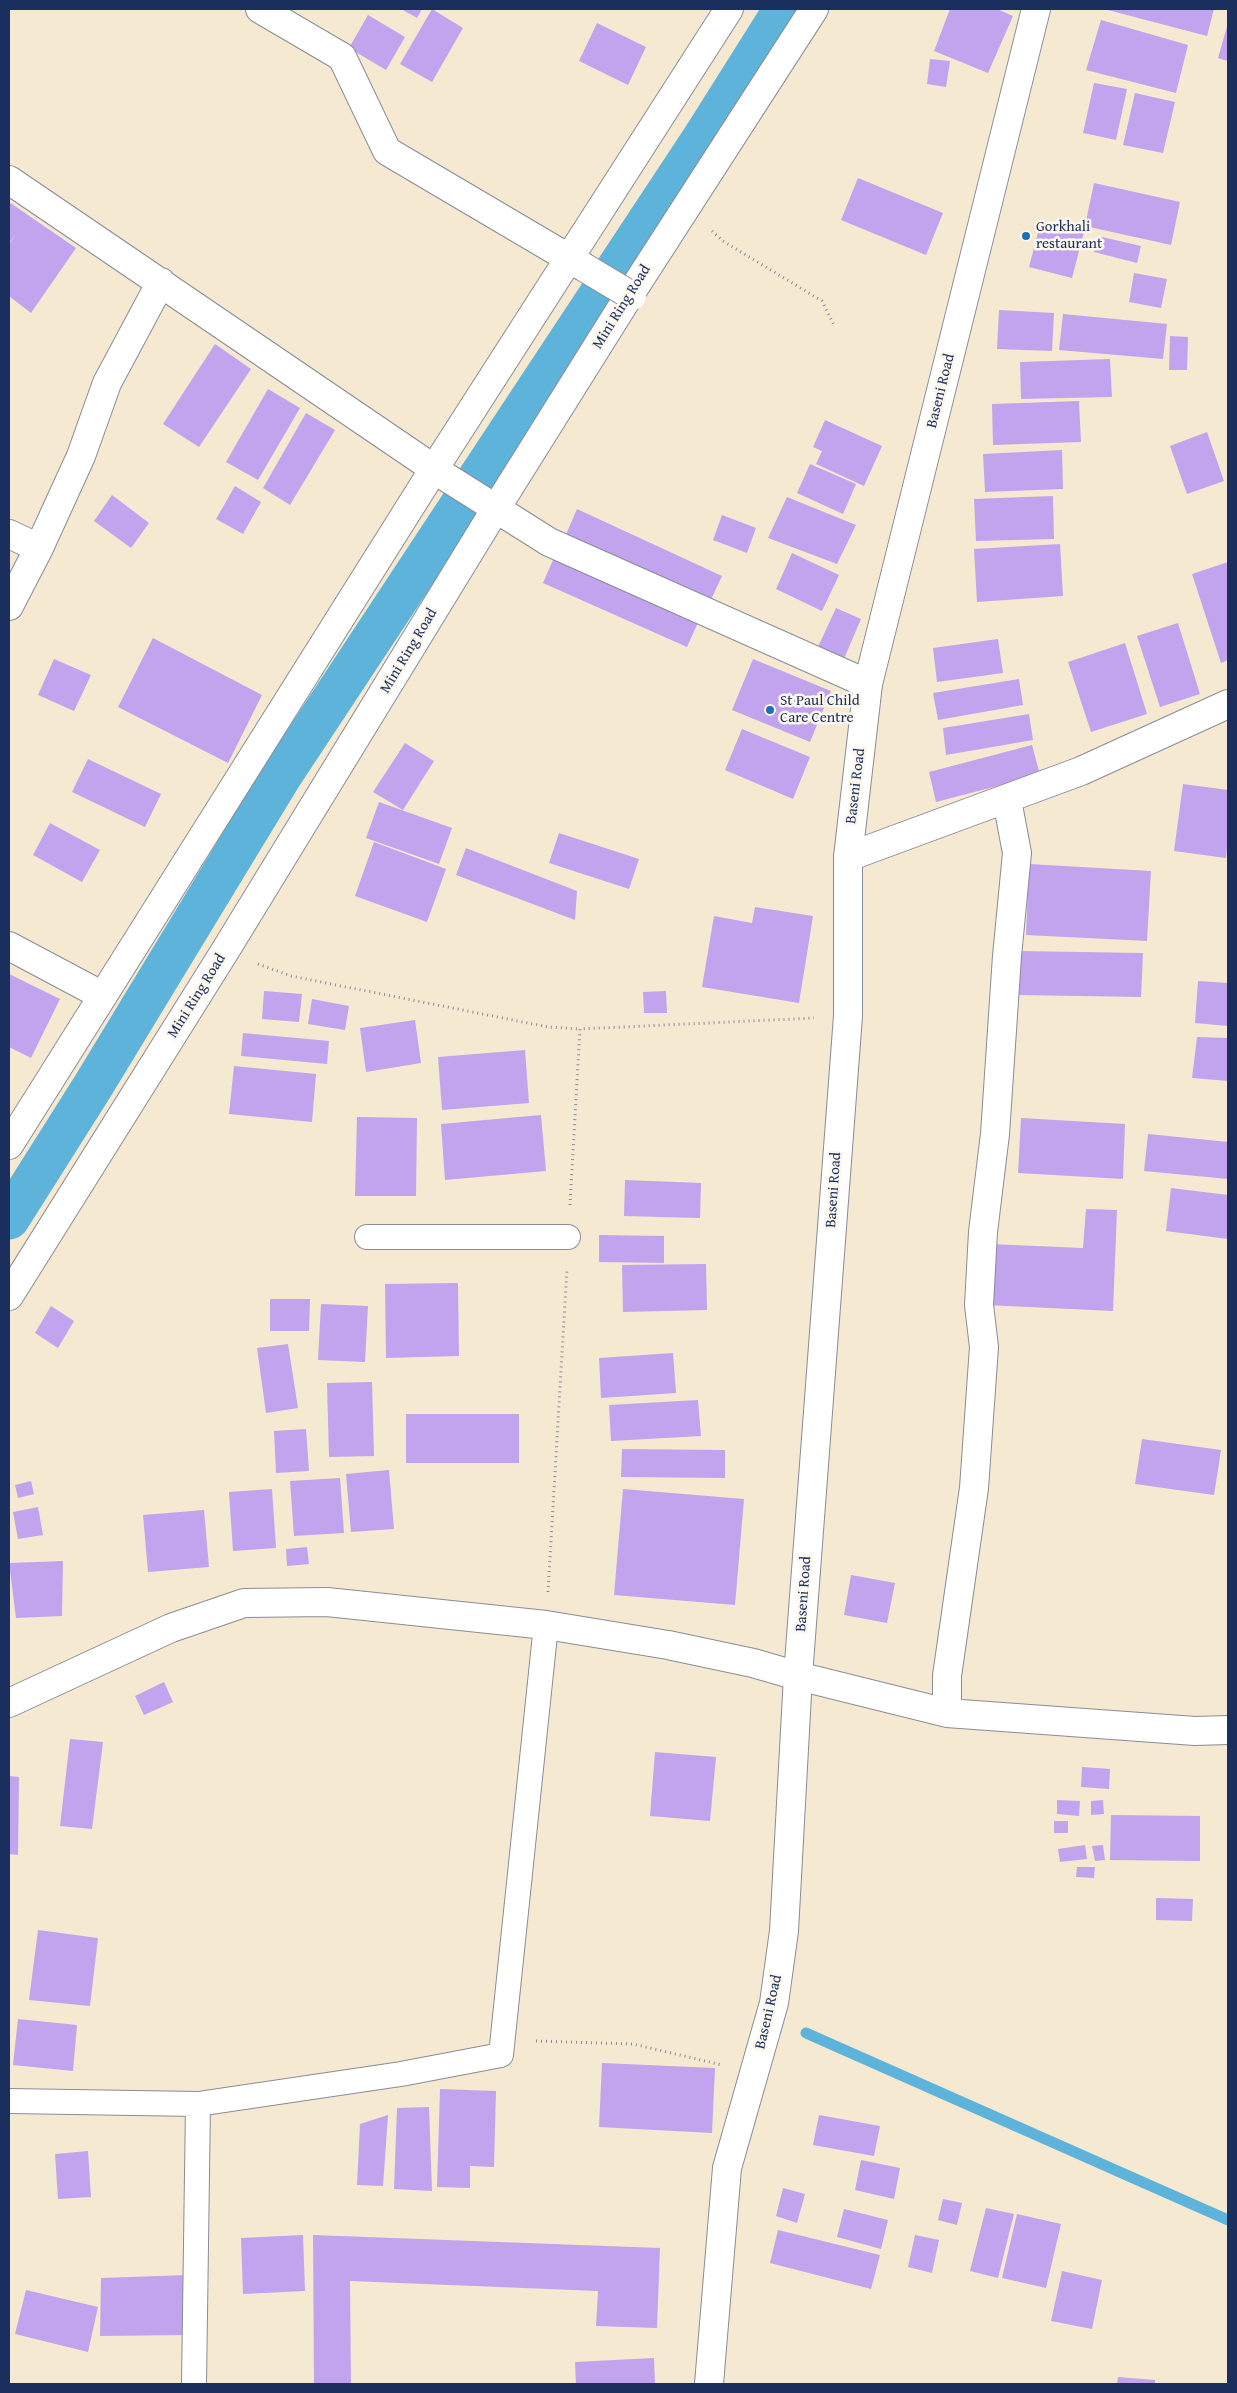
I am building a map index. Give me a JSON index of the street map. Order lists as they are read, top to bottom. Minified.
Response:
{"streets":{"street":["Mini Ring Road","Baseni Road"]},"places":["Gorkhali restaurant","St Paul Child Care Centre"]}
